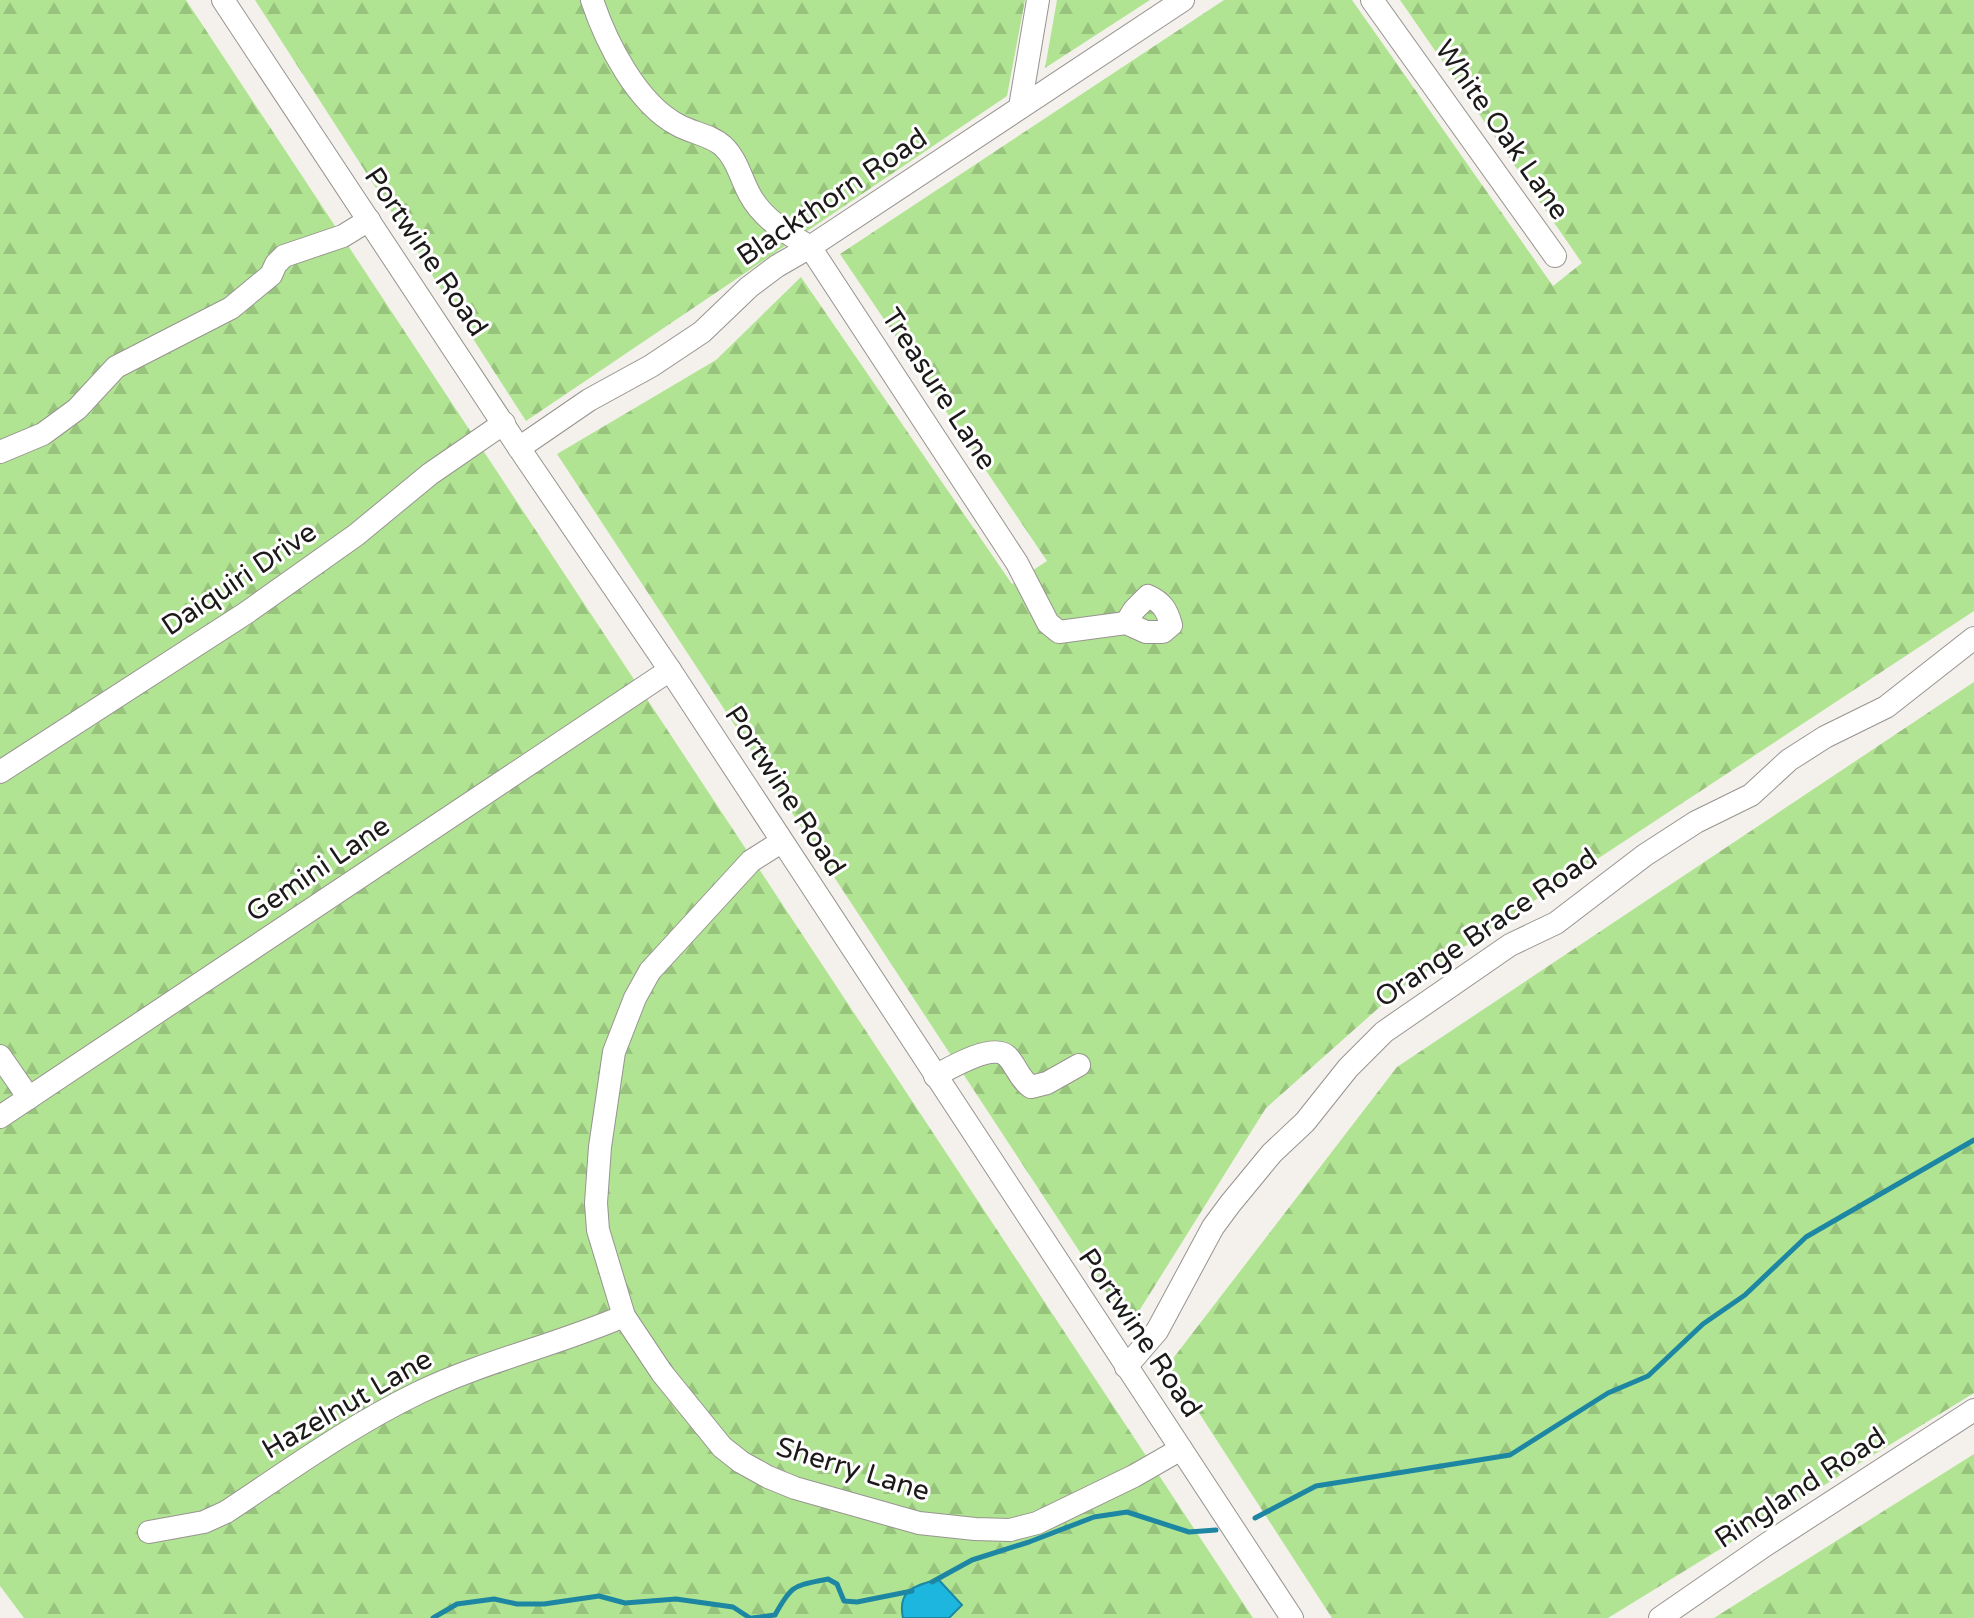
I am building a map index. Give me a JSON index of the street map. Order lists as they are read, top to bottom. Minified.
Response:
{"streets":{"street":["White Oak Lane","Blackthorn Road","Portwine Road","Treasure Lane","Daiquiri Drive","Gemini Lane","Orange Brace Road","Hazelnut Lane","Sherry Lane","Ringland Road"]},"crossings":[["Blackthorn Road","Portwine Road"],["Blackthorn Road","Treasure Lane"],["Portwine Road","Daiquiri Drive"],["Portwine Road","Gemini Lane"],["Portwine Road","Orange Brace Road"],["Portwine Road","Sherry Lane"],["Hazelnut Lane","Sherry Lane"]]}
